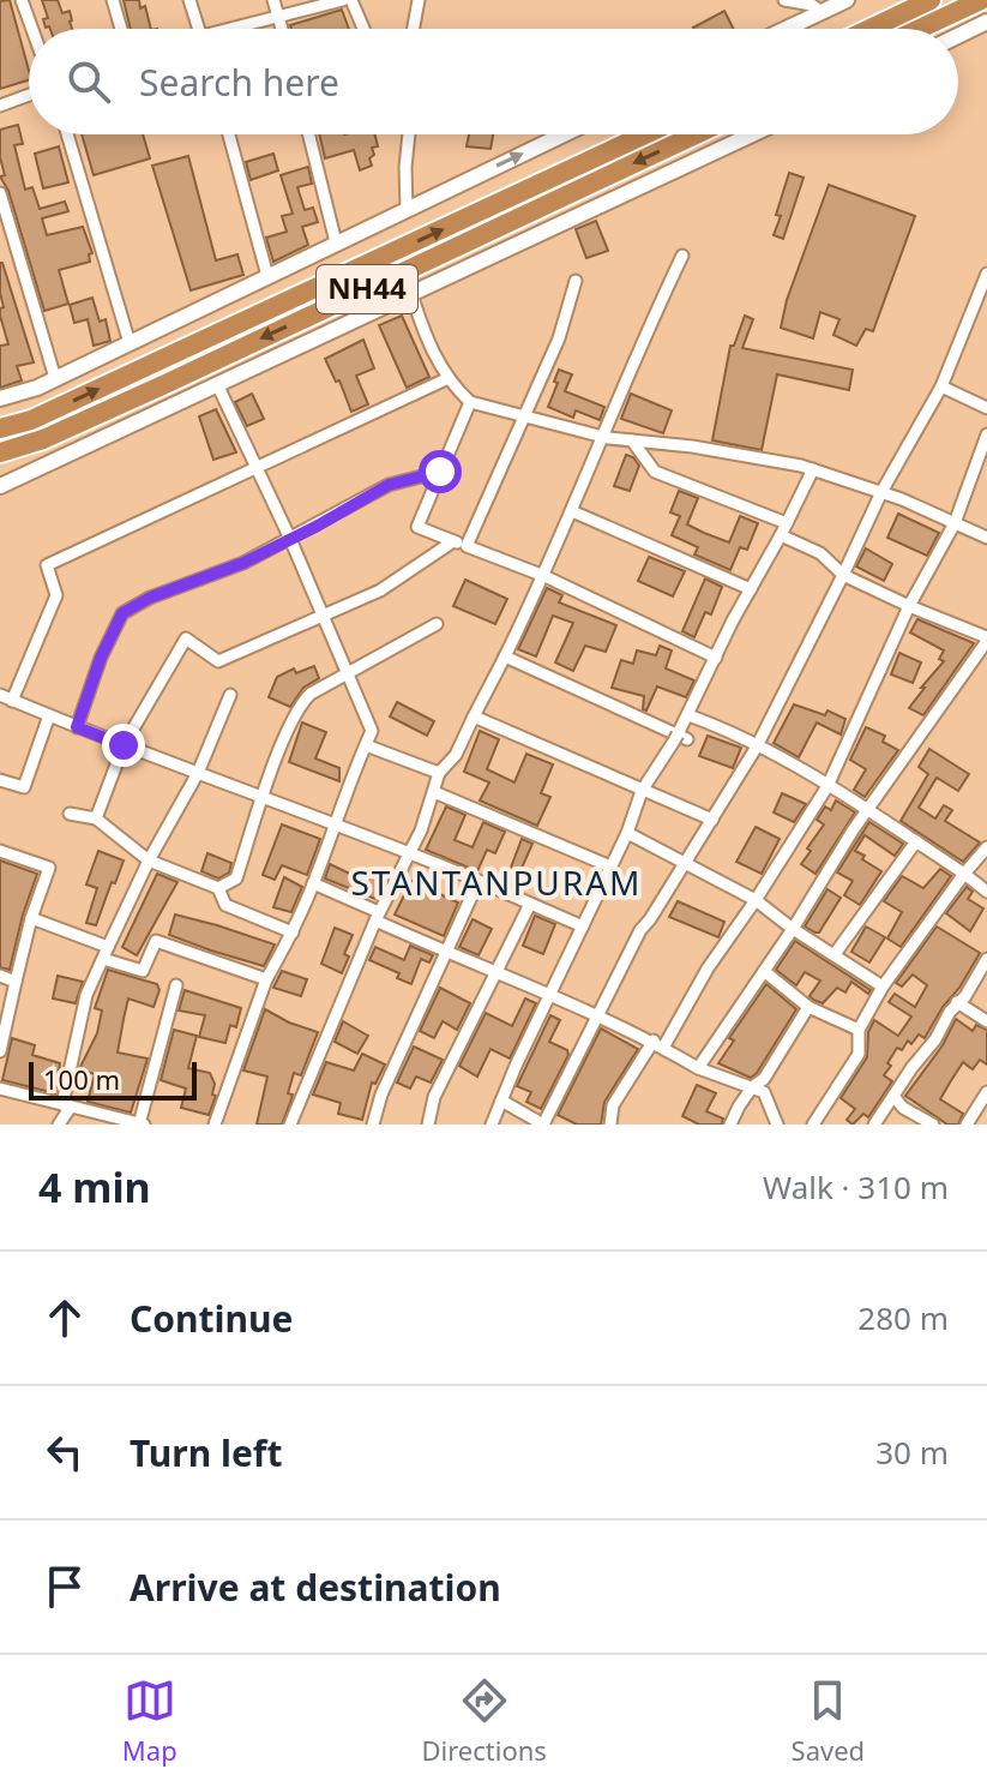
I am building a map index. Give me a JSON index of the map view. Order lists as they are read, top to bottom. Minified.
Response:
{"streets":{"highway":["NH44"]},"districts":["STANTANPURAM"],"scale_bar":"100 m","page":{"search":"Search here","scale":"100 m","heading":["4 min","Walk · 310 m"],"list":[["Continue","280 m"],["Turn left","30 m"],"Arrive at destination"],"nav":["Map","Directions","Saved"]}}
